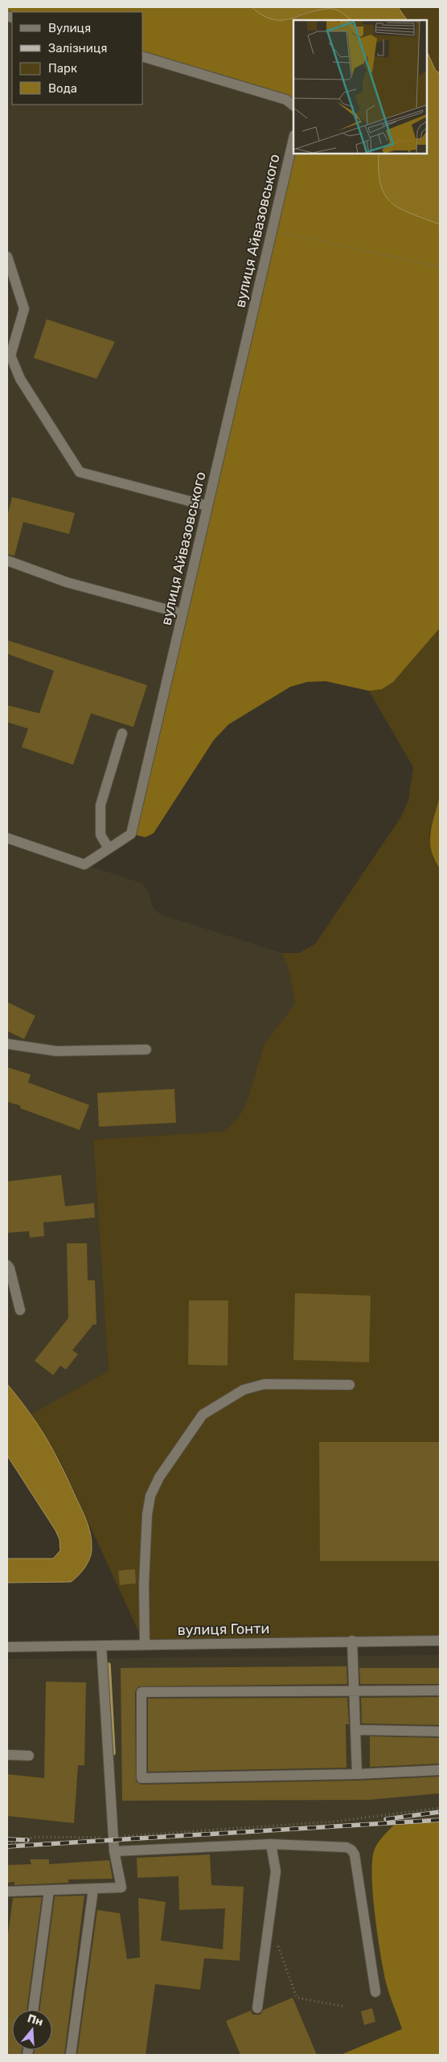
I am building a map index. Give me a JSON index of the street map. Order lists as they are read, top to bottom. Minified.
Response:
{"streets":{"street":["вулиця Айвазовського","вулиця Гонти"]},"legend":["Вулиця","Залізниця","Парк","Вода"],"north":"top"}
